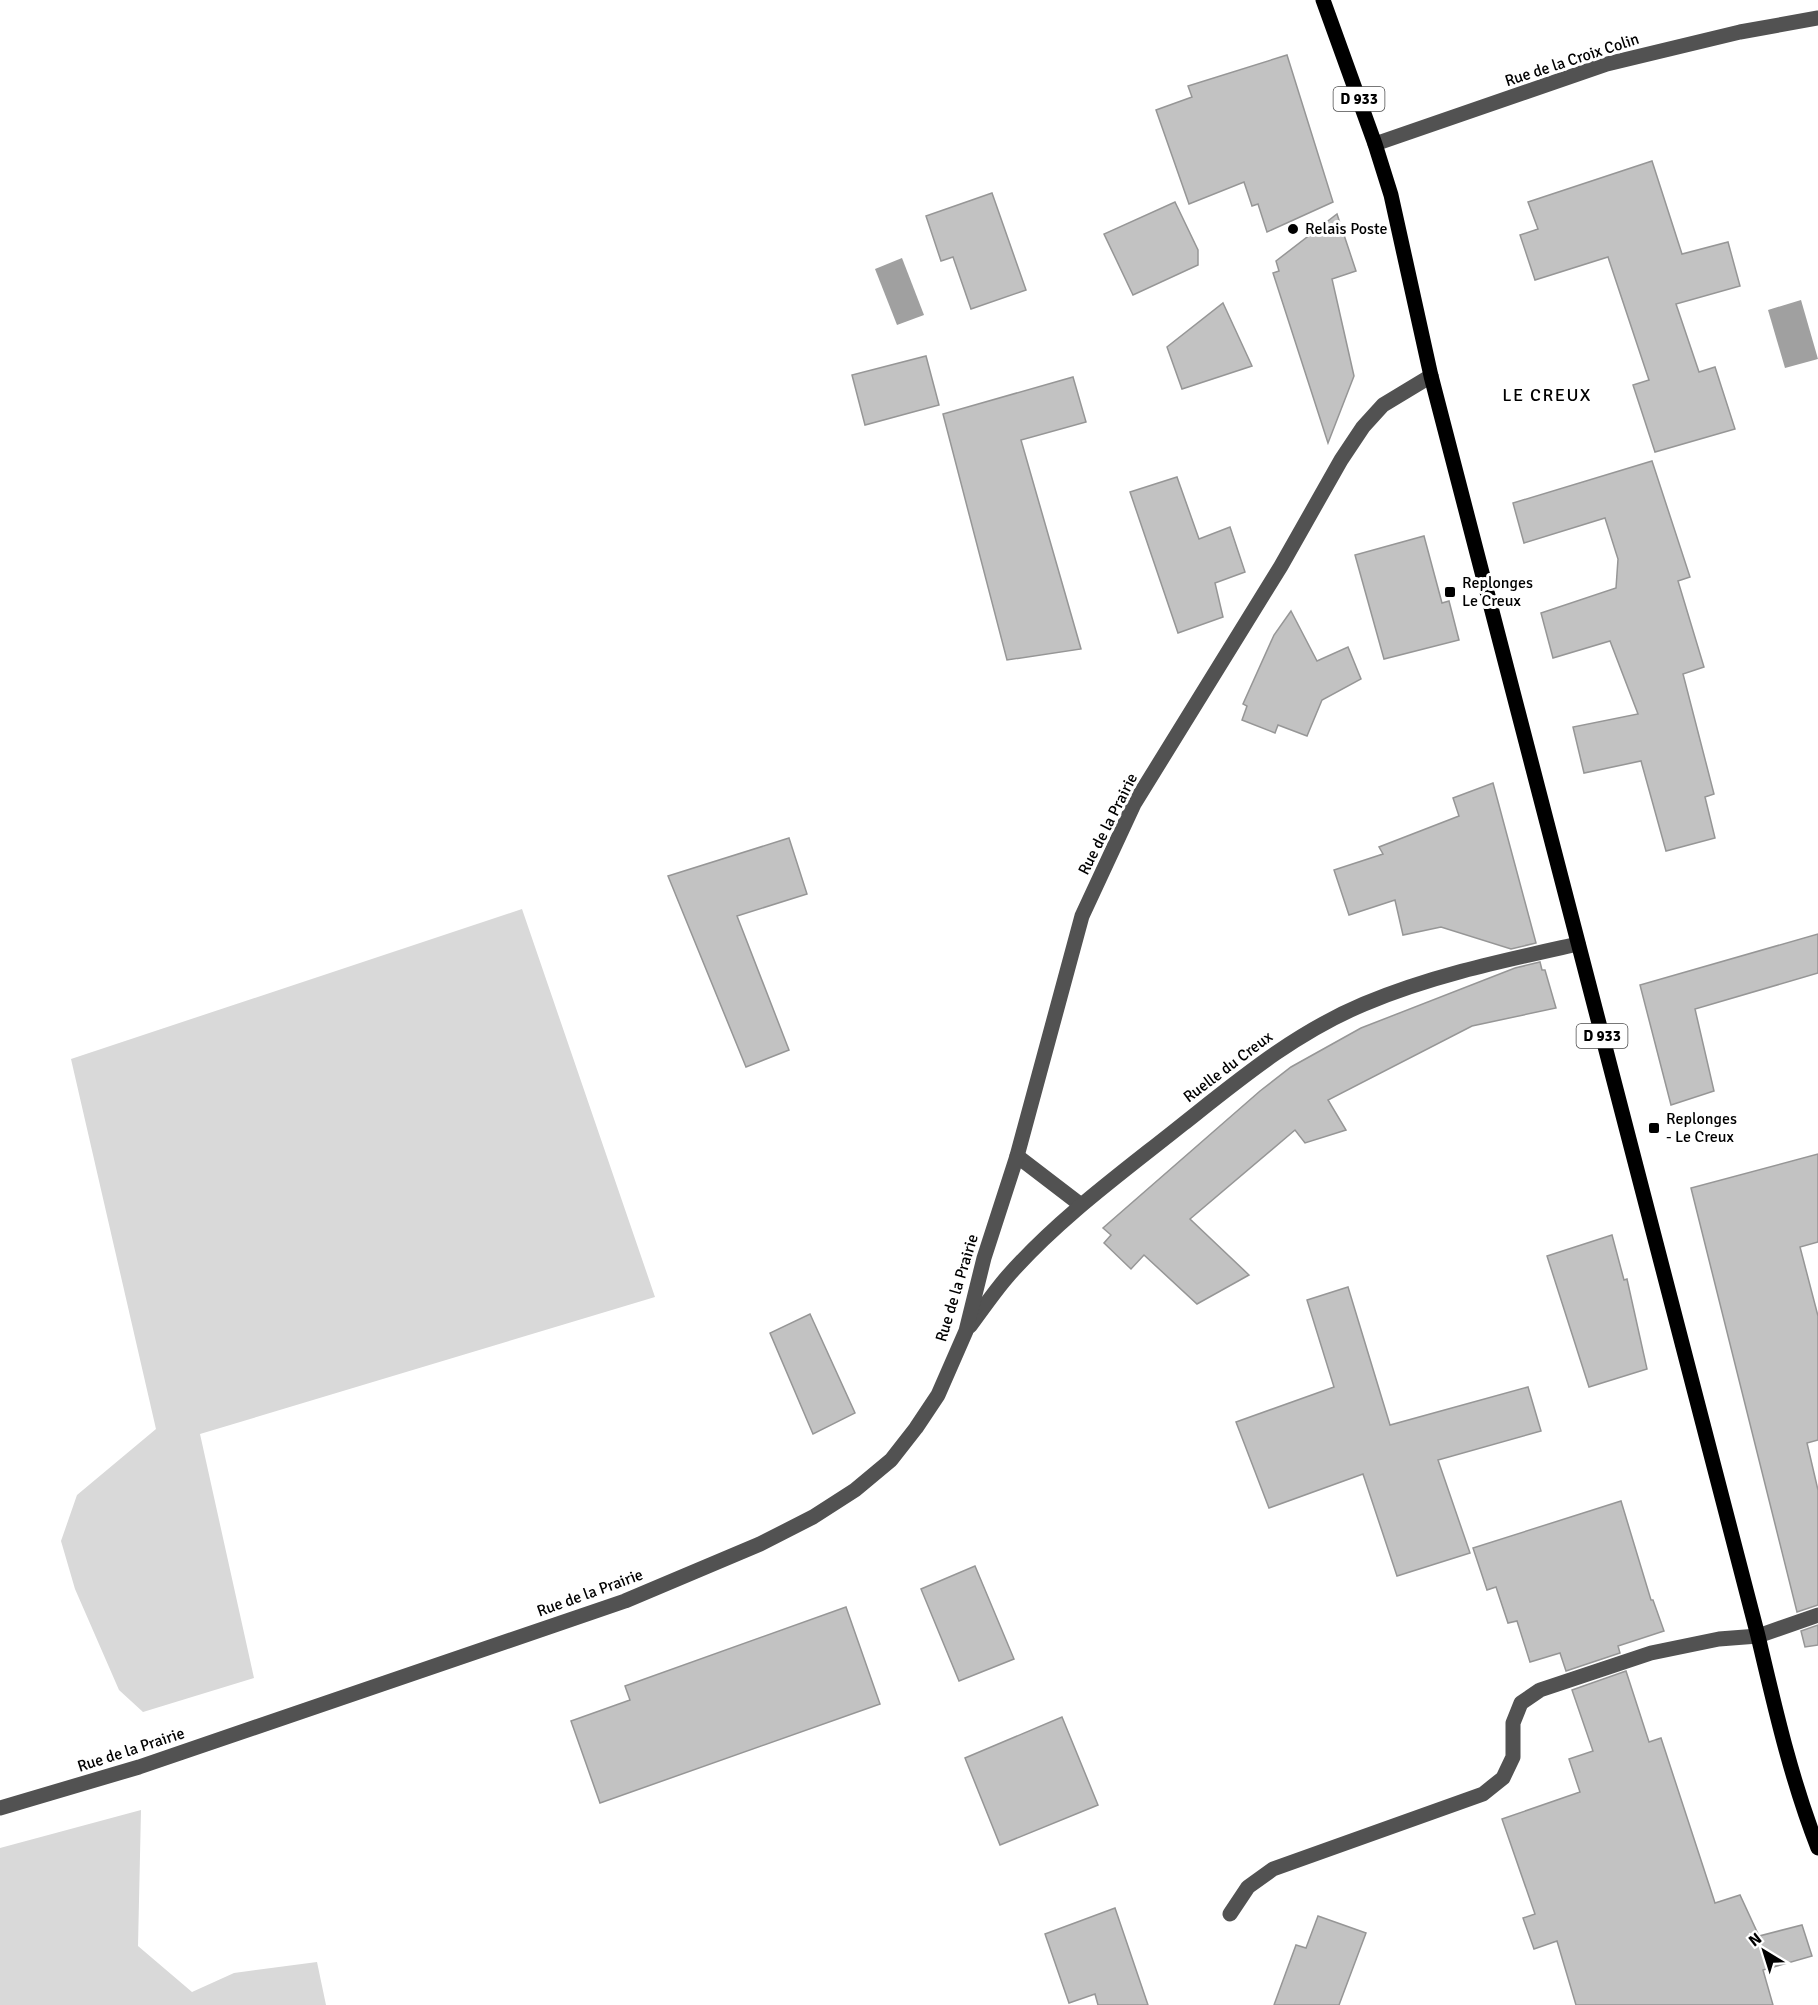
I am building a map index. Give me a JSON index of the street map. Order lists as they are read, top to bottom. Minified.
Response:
{"streets":{"main road":["D 933"],"street":["Rue de la Croix Colin","Rue de la Prairie","Ruelle du Creux"]},"crossings":[["Rue de la Croix Colin","D 933"],["D 933","Rue de la Prairie"],["D 933","Ruelle du Creux"],["Rue de la Prairie","Ruelle du Creux"]],"districts":["LE CREUX"],"places":{"other":["Relais Poste"],"transit":["Replonges Le Creux","Replonges - Le Creux"]},"north":"top left"}
